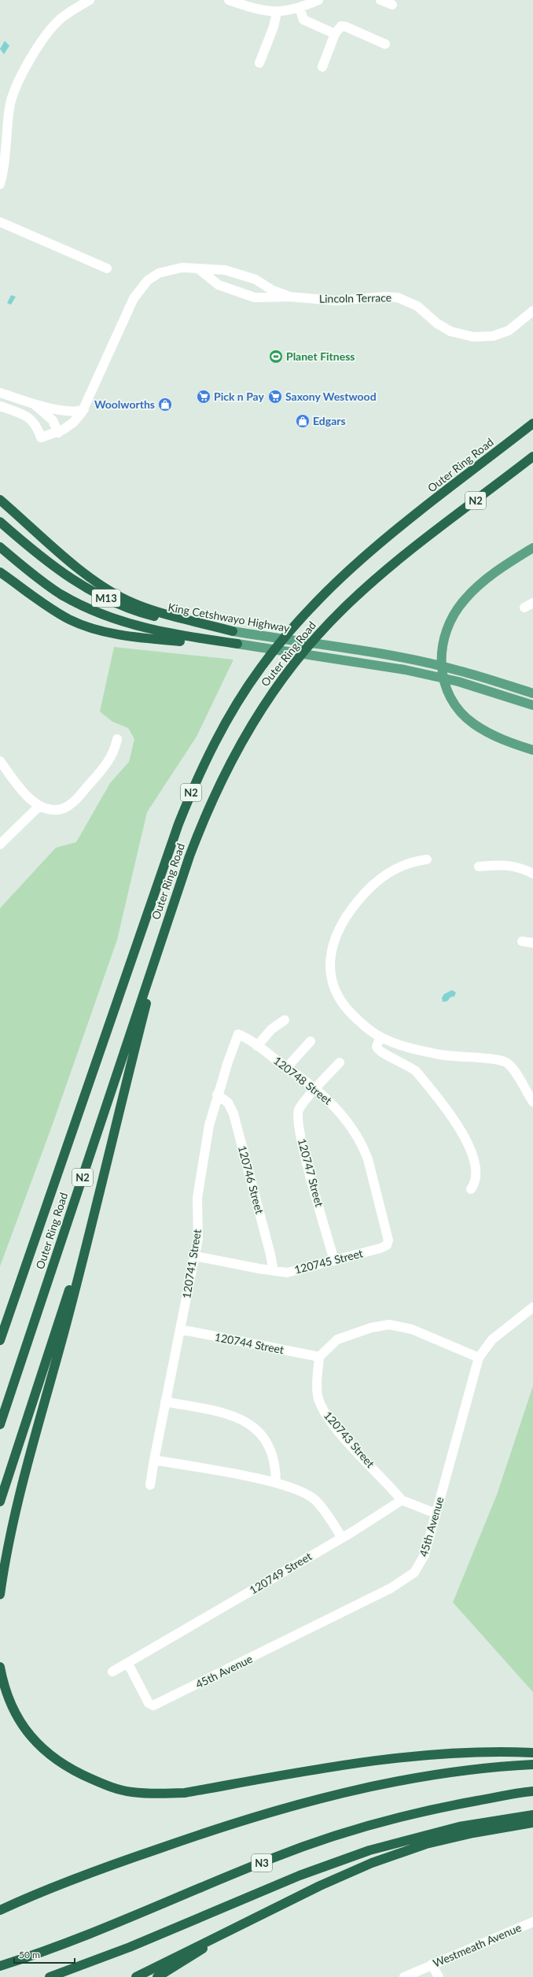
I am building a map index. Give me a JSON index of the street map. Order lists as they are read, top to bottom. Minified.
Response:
{"streets":{"highway":["Outer Ring Road","N2","M13","King Cetshwayo Highway","N3"],"street":["Lincoln Terrace","120748 Street","120747 Street","120746 Street","120745 Street","120741 Street","120744 Street","120743 Street","45th Avenue","120749 Street","Westmeath Avenue"]},"crossings":[["120748 Street","120747 Street"],["120748 Street","120745 Street"],["120748 Street","120741 Street"],["120747 Street","120745 Street"],["120746 Street","120745 Street"],["120746 Street","120741 Street"],["120745 Street","120741 Street"],["120741 Street","120744 Street"],["120744 Street","120743 Street"],["120743 Street","120749 Street"],["45th Avenue","120749 Street"]],"places":{"sports":["Planet Fitness"],"supermarket":["Pick n Pay","Saxony Westwood"],"shop":["Woolworths","Edgars"]},"scale_bar":"50 m"}
